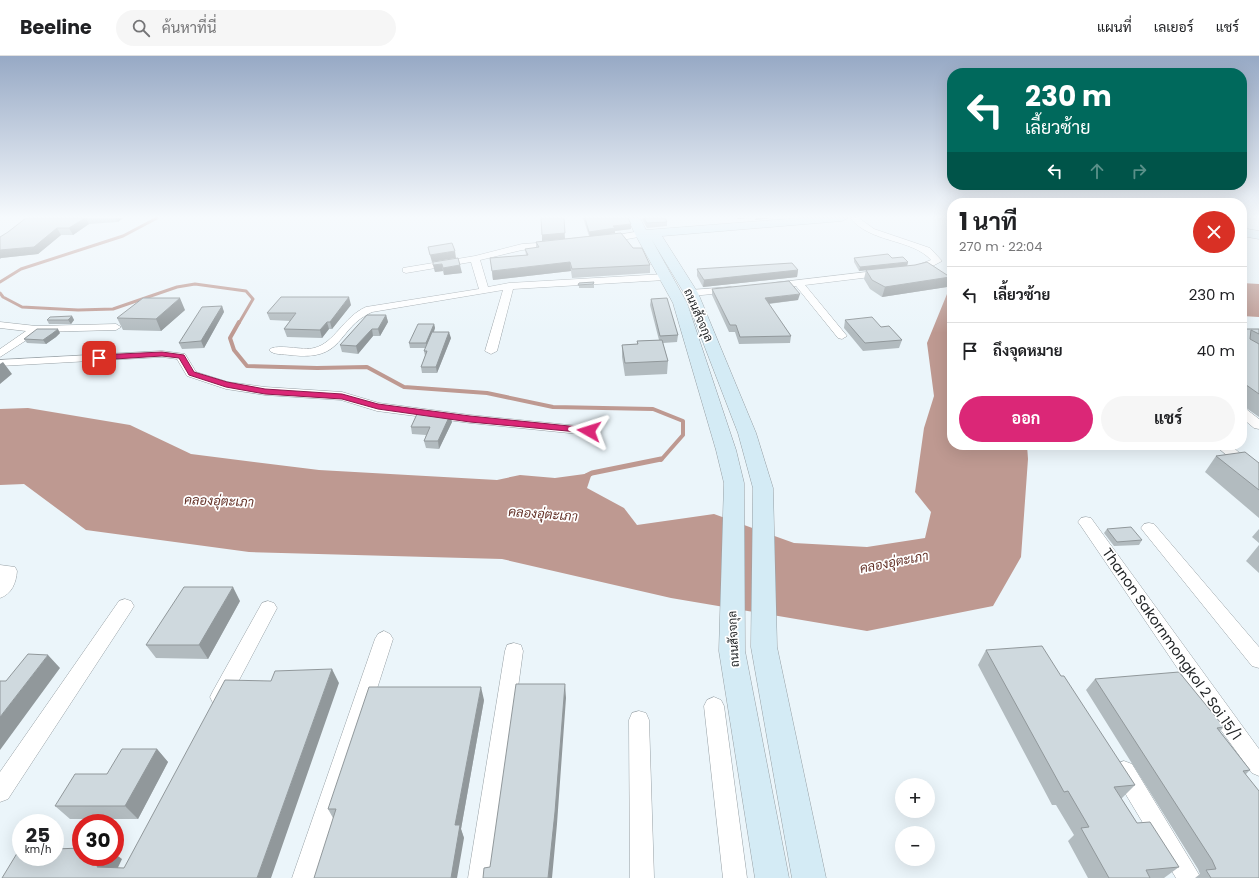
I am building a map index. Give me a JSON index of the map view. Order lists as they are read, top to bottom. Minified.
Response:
{"streets":{"street":["ถนนสัจจกุล","Thanon Sakornmongkol 2 Soi 15/1"]},"water":["คลองอุ่ตะเภา"],"page":{"header":"Beeline","search":"ค้นหาที่นี่","nav":["แผนที่","เลเยอร์","แชร์"],"turn":["230 m","เลี้ยวซ้าย"],"heading":["1 นาที","270 m · 22:04"],"list":[{"name":"เลี้ยวซ้าย","value":"230 m"},{"name":"ถึงจุดหมาย","value":"40 m"}],"buttons":["ออก","แชร์"],"map_buttons":["+","−"],"speed":"25 km/h","limit":"30"}}
